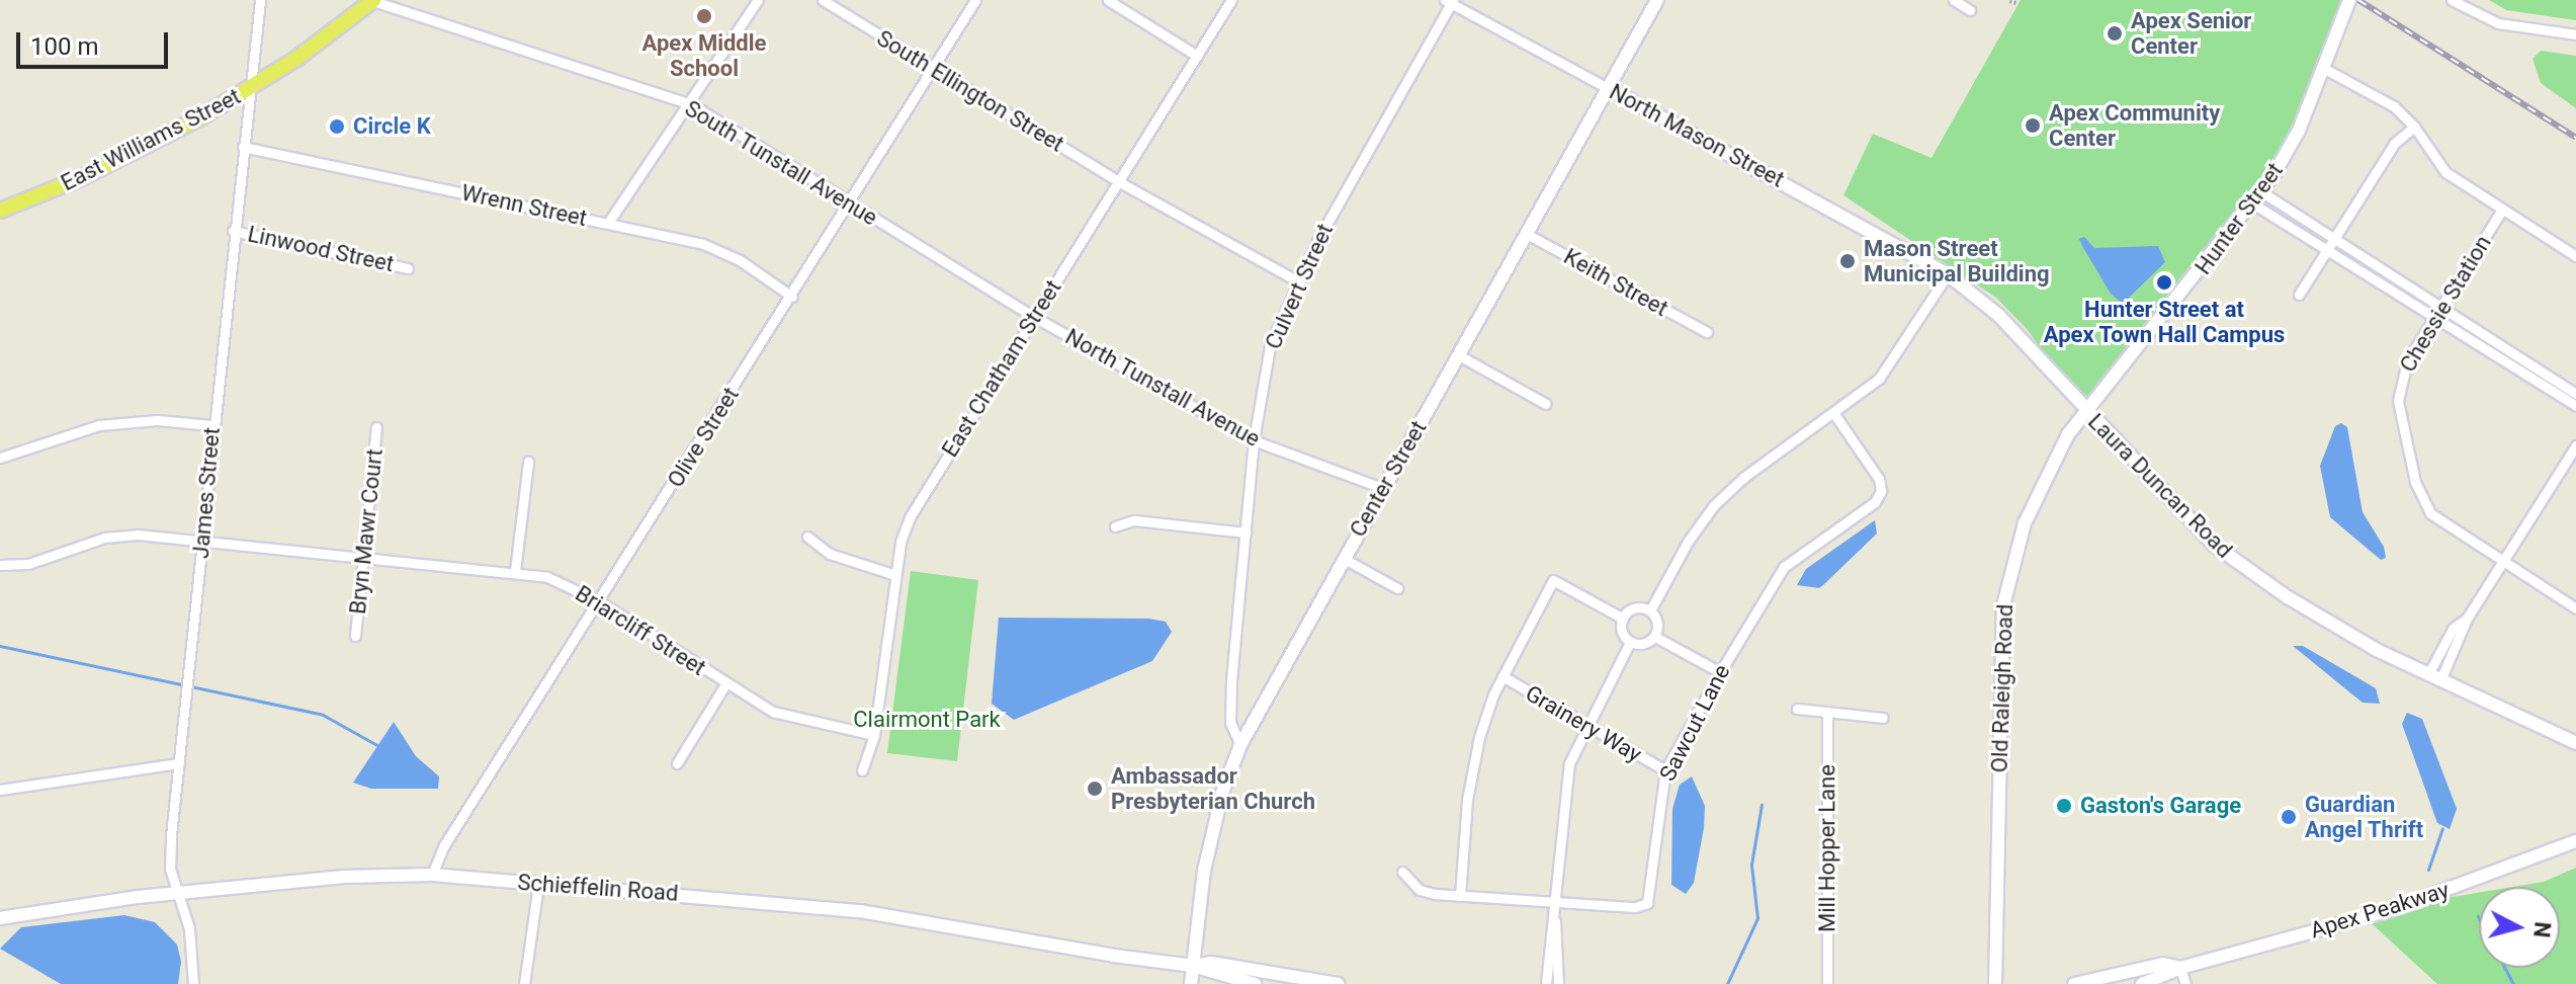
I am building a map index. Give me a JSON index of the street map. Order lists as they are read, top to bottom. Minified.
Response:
{"streets":{"main road":["East Williams Street"],"street":["South Ellington Street","North Mason Street","South Tunstall Avenue","Wrenn Street","Hunter Street","Linwood Street","Keith Street","Culvert Street","Chessie Station","East Chatham Street","North Tunstall Avenue","Olive Street","Center Street","Laura Duncan Road","James Street","Bryn Mawr Court","Briarcliff Street","Old Raleigh Road","Sawcut Lane","Grainery Way","Mill Hopper Lane","Schieffelin Road","Apex Peakway"]},"crossings":[["South Ellington Street","Culvert Street"],["South Ellington Street","East Chatham Street"],["South Ellington Street","Olive Street"],["North Mason Street","Culvert Street"],["North Mason Street","Center Street"],["North Mason Street","Laura Duncan Road"],["East Williams Street","South Tunstall Avenue"],["East Williams Street","James Street"],["South Tunstall Avenue","East Chatham Street"],["South Tunstall Avenue","North Tunstall Avenue"],["South Tunstall Avenue","Olive Street"],["Wrenn Street","Olive Street"],["Wrenn Street","James Street"],["Hunter Street","Laura Duncan Road"],["Hunter Street","Old Raleigh Road"],["Linwood Street","James Street"],["Keith Street","Center Street"],["Culvert Street","North Tunstall Avenue"],["Culvert Street","Center Street"],["East Chatham Street","North Tunstall Avenue"],["East Chatham Street","Briarcliff Street"],["North Tunstall Avenue","Center Street"],["Olive Street","Briarcliff Street"],["Olive Street","Schieffelin Road"],["Center Street","Schieffelin Road"],["Laura Duncan Road","Old Raleigh Road"],["James Street","Briarcliff Street"],["James Street","Schieffelin Road"],["Bryn Mawr Court","Briarcliff Street"],["Sawcut Lane","Grainery Way"]],"parks":["Clairmont Park"],"places":["Apex Middle School","Apex Senior Center","Apex Community Center","Circle K","Mason Street Municipal Building","Hunter Street at Apex Town Hall Campus","Ambassador Presbyterian Church","Gaston's Garage","Guardian Angel Thrift"],"scale_bar":"100 m","north":"right"}
